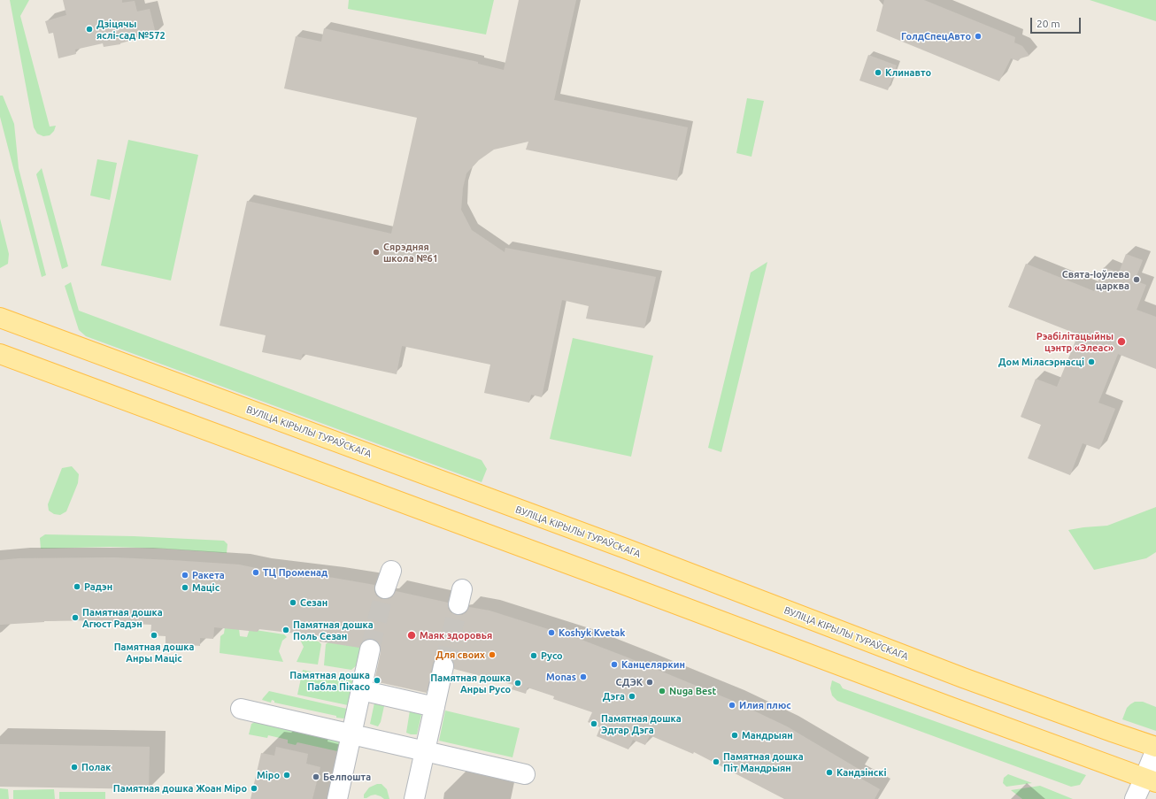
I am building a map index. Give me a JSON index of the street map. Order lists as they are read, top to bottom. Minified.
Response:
{"streets":{"main road":["ВУЛІЦА КІРЫЛЫ ТУРАЎСКАГА"]},"places":["Дзіцячы яслі-сад №572","ГолдСпецАвто","Клинавто","Сярэдняя школа №61","Свята-Іоўлева царква","Рэабілітацыйны цэнтр «Элеас»","Дом Міласэрнасці","ТЦ Променад","Ракета","Радэн","Маціс","Сезан","Памятная дошка Агюст Радэн","Памятная дошка Поль Сезан","Koshyk Kvetak","Памятная дошка Анры Маціс","Маяк здоровья","Для своих","Русо","Канцеляркин","Monas","Памятная дошка Пабла Пікасо","СДЭК","Памятная дошка Анры Русо","Nuga Best","Дэга","Илия плюс","Памятная дошка Эдгар Дэга","Мандрыян","Памятная дошка Піт Мандрыян","Полак","Кандзінскі","Міро","Белпошта","Памятная дошка Жоан Міро"],"scale_bar":"20 m"}
